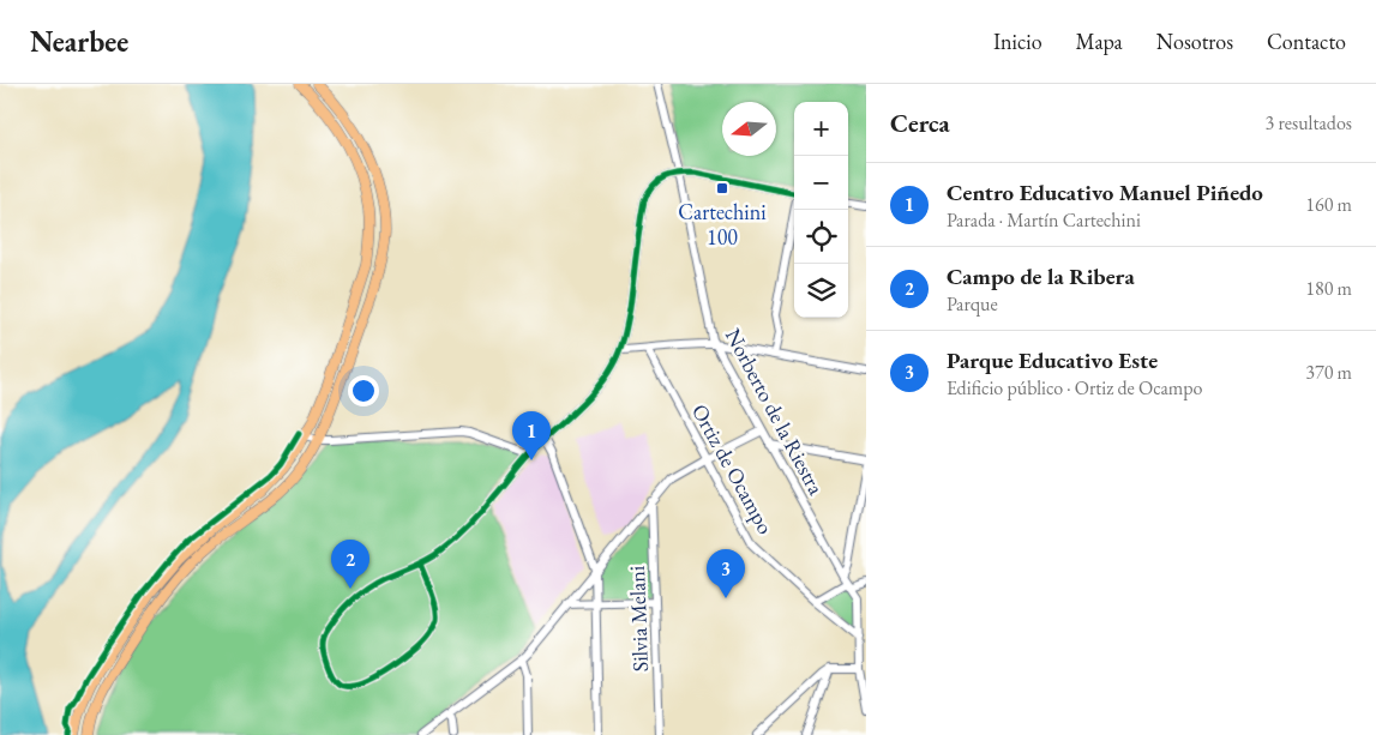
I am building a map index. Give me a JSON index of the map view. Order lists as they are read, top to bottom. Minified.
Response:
{"streets":{"street":["Norberto de la Riestra","Ortiz de Ocampo","Silvia Melani"]},"crossings":[["Norberto de la Riestra","Ortiz de Ocampo"]],"places":{"transit":["Cartechini 100"]},"north":"left","page":{"header":"Nearbee","nav":["Inicio","Mapa","Nosotros","Contacto"],"heading":["Cerca","3 resultados"],"map_buttons":["+","−"],"list":[{"mark":"1","name":"Centro Educativo Manuel Piñedo","note":"Parada · Martín Cartechini","value":"160 m"},{"mark":"2","name":"Campo de la Ribera","note":"Parque","value":"180 m"},{"mark":"3","name":"Parque Educativo Este","note":"Edificio público · Ortiz de Ocampo","value":"370 m"}],"pins":["1","2","3"]}}
